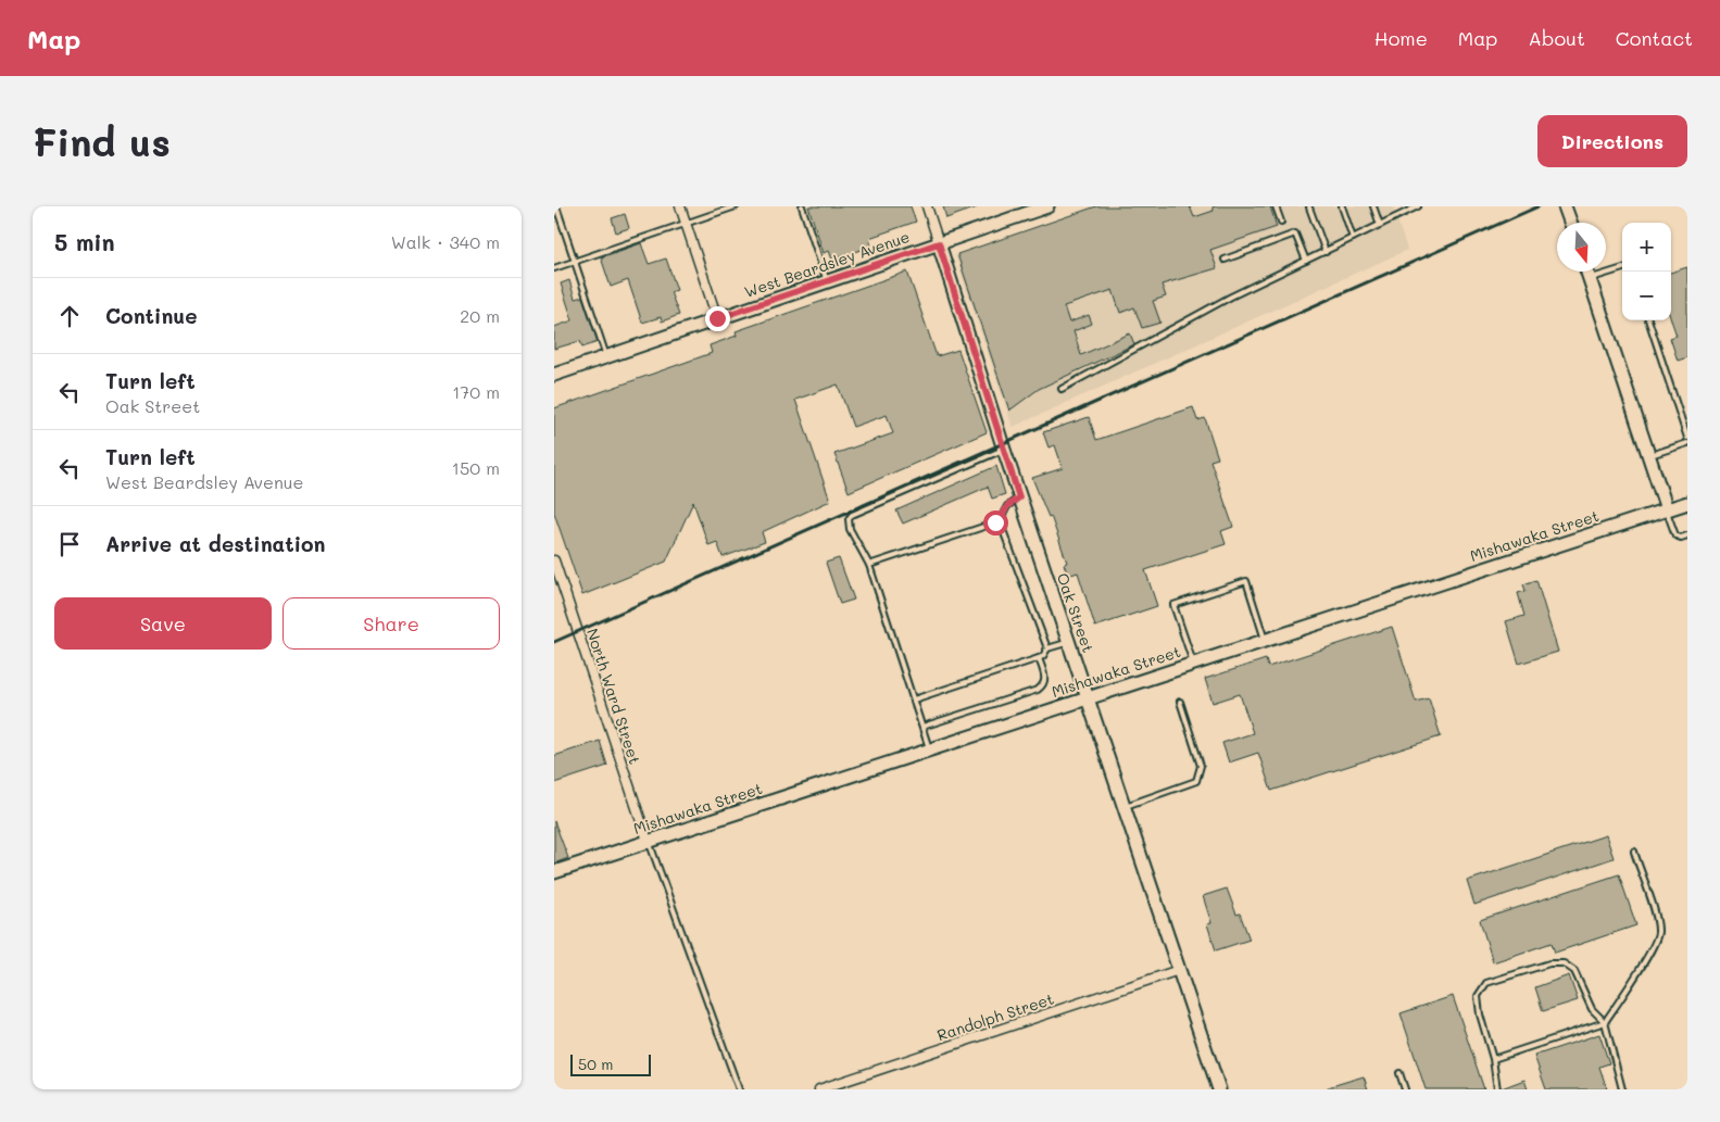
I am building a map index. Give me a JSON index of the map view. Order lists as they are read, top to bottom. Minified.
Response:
{"streets":{"street":["West Beardsley Avenue","Mishawaka Street","Oak Street","North Ward Street","Randolph Street"]},"crossings":[["West Beardsley Avenue","Oak Street"],["Mishawaka Street","Oak Street"],["Mishawaka Street","North Ward Street"],["Oak Street","Randolph Street"]],"scale_bar":"50 m","north":"bottom","page":{"header":"Map","nav":["Home","Map","About","Contact"],"buttons":["Directions",["Save","Share"]],"title":"Find us","heading":["5 min","Walk · 340 m"],"map_buttons":["+","−"],"list":[["Continue","20 m"],["Turn left","Oak Street","170 m"],["Turn left","West Beardsley Avenue","150 m"],"Arrive at destination"],"scale":"50 m"}}
